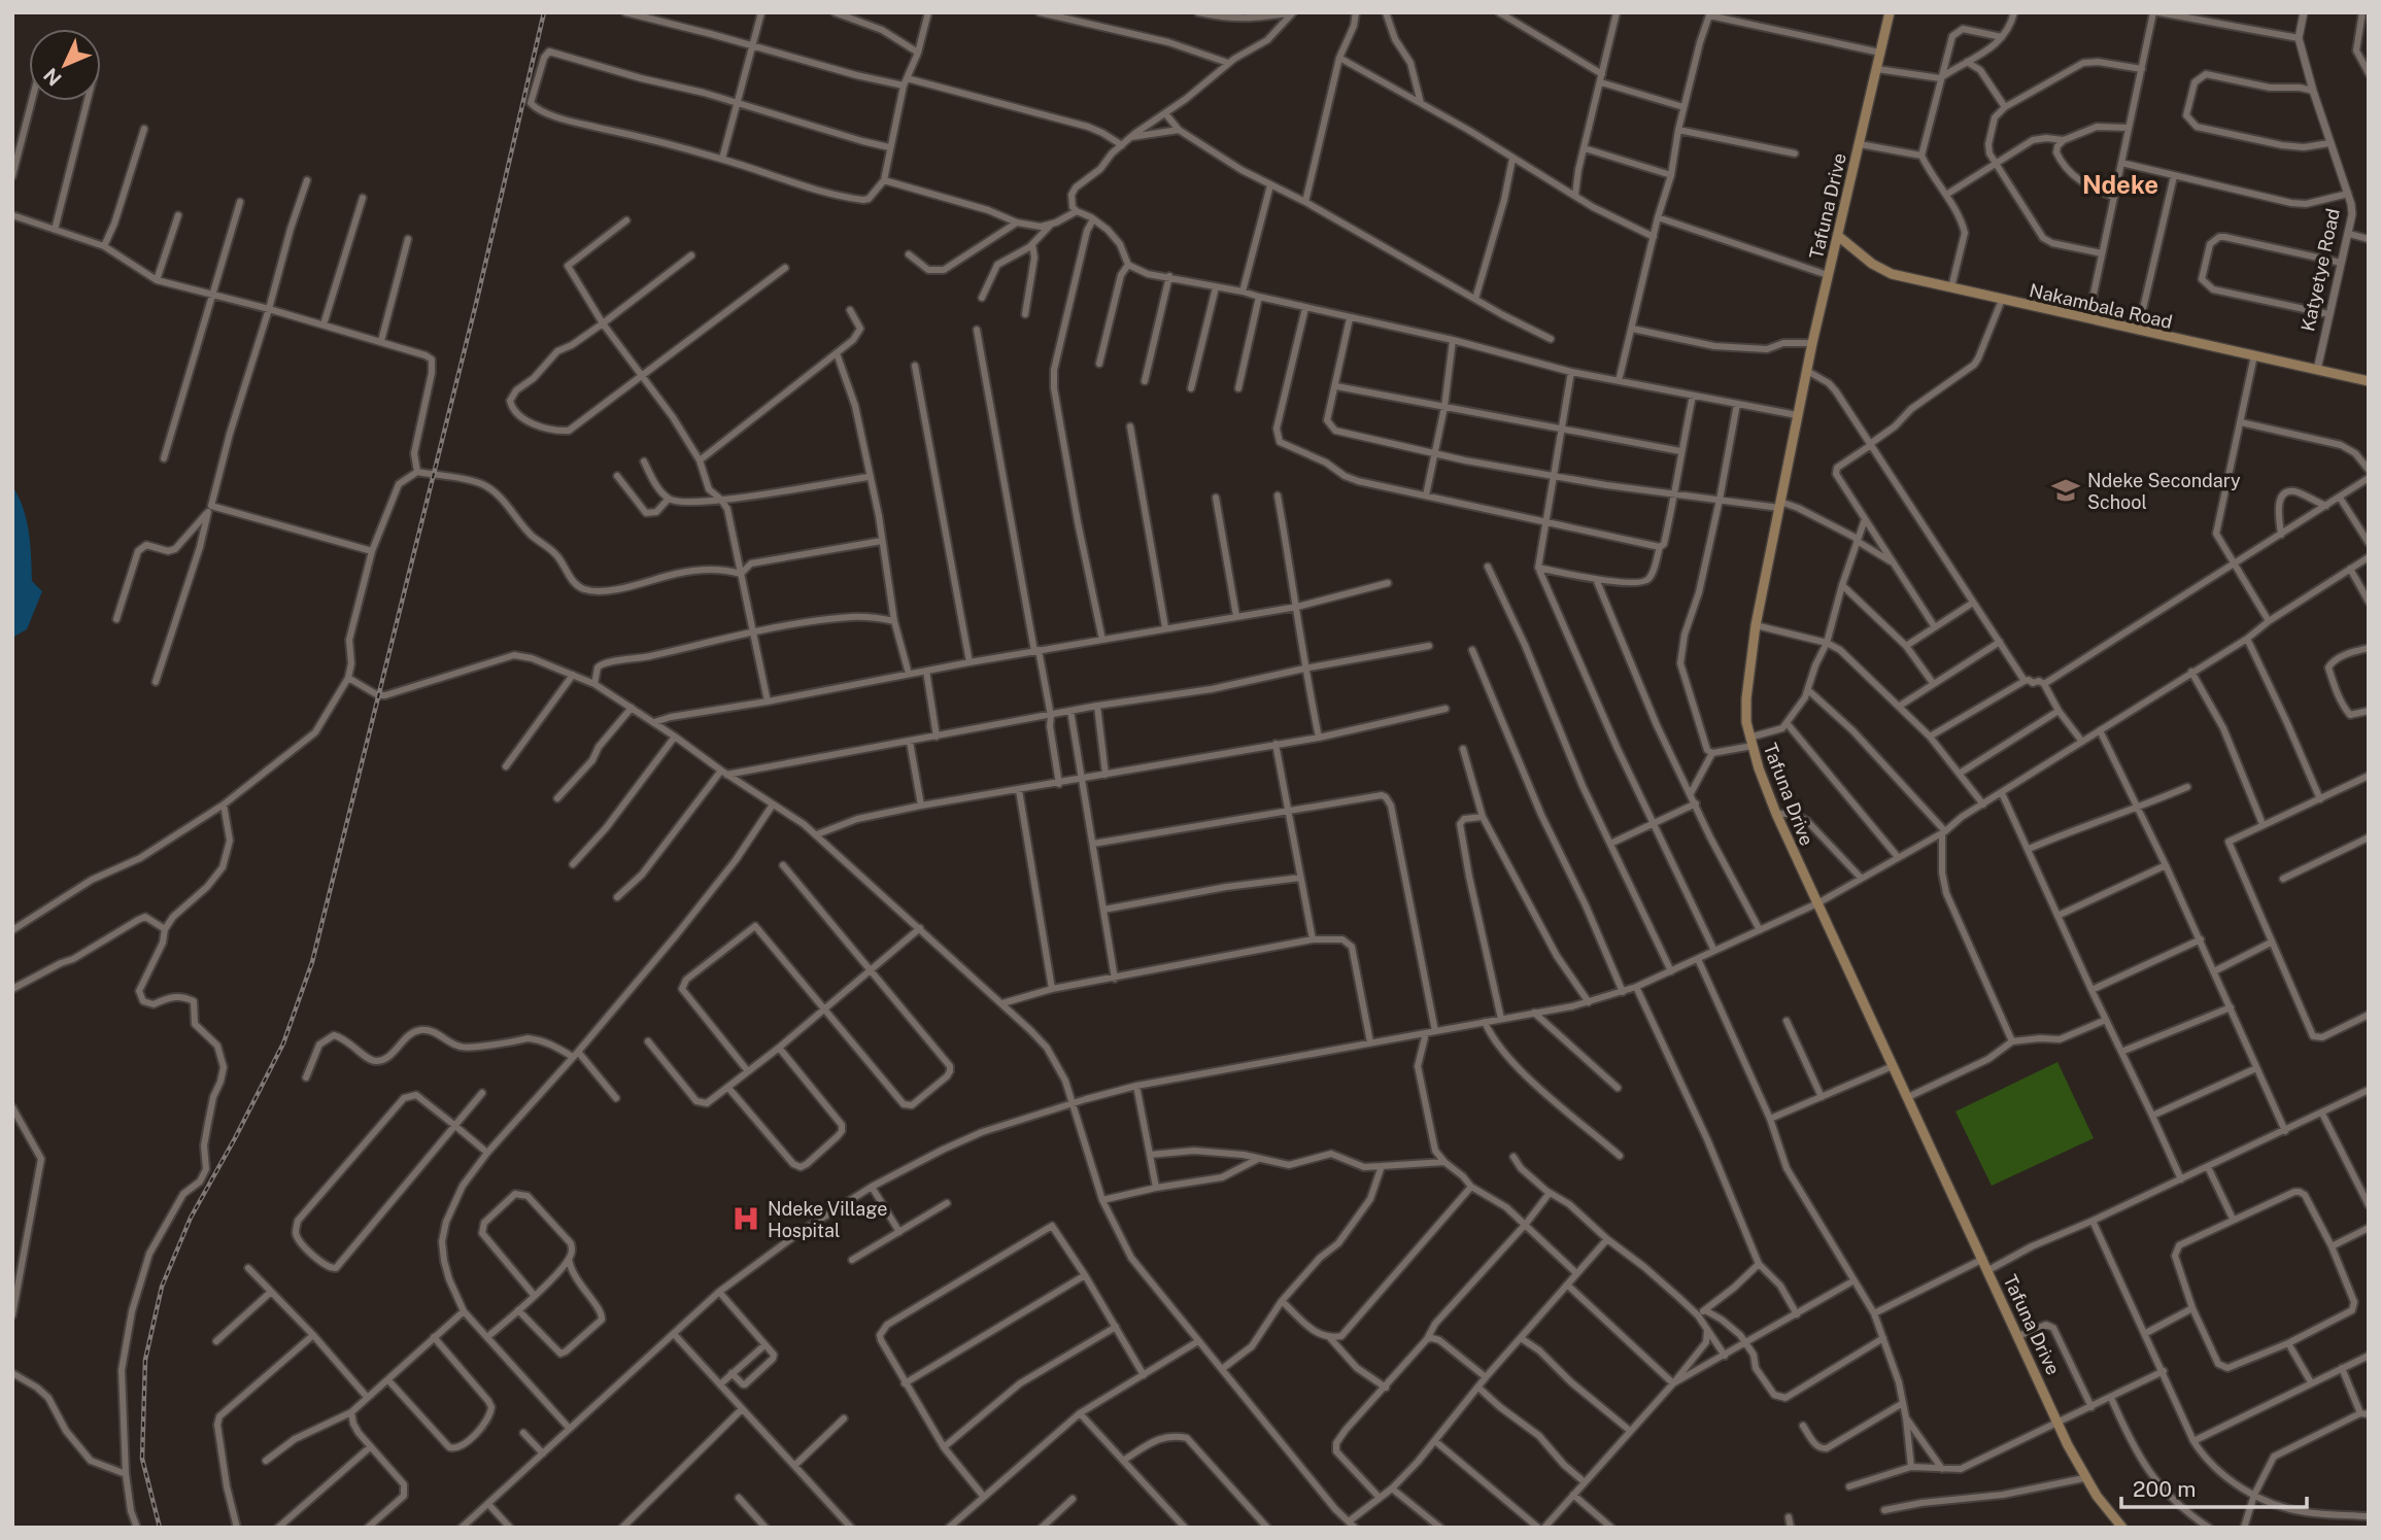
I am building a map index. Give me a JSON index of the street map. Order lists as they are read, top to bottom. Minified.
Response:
{"streets":{"main road":["Tafuna Drive","Nakambala Road"],"street":["Katyetye Road"]},"crossings":[["Tafuna Drive","Nakambala Road"],["Katyetye Road","Nakambala Road"]],"districts":["Ndeke"],"places":{"school or university":["Ndeke Secondary School"],"hospital":["Ndeke Village Hospital"]},"scale_bar":"200 m","north":"bottom left"}
